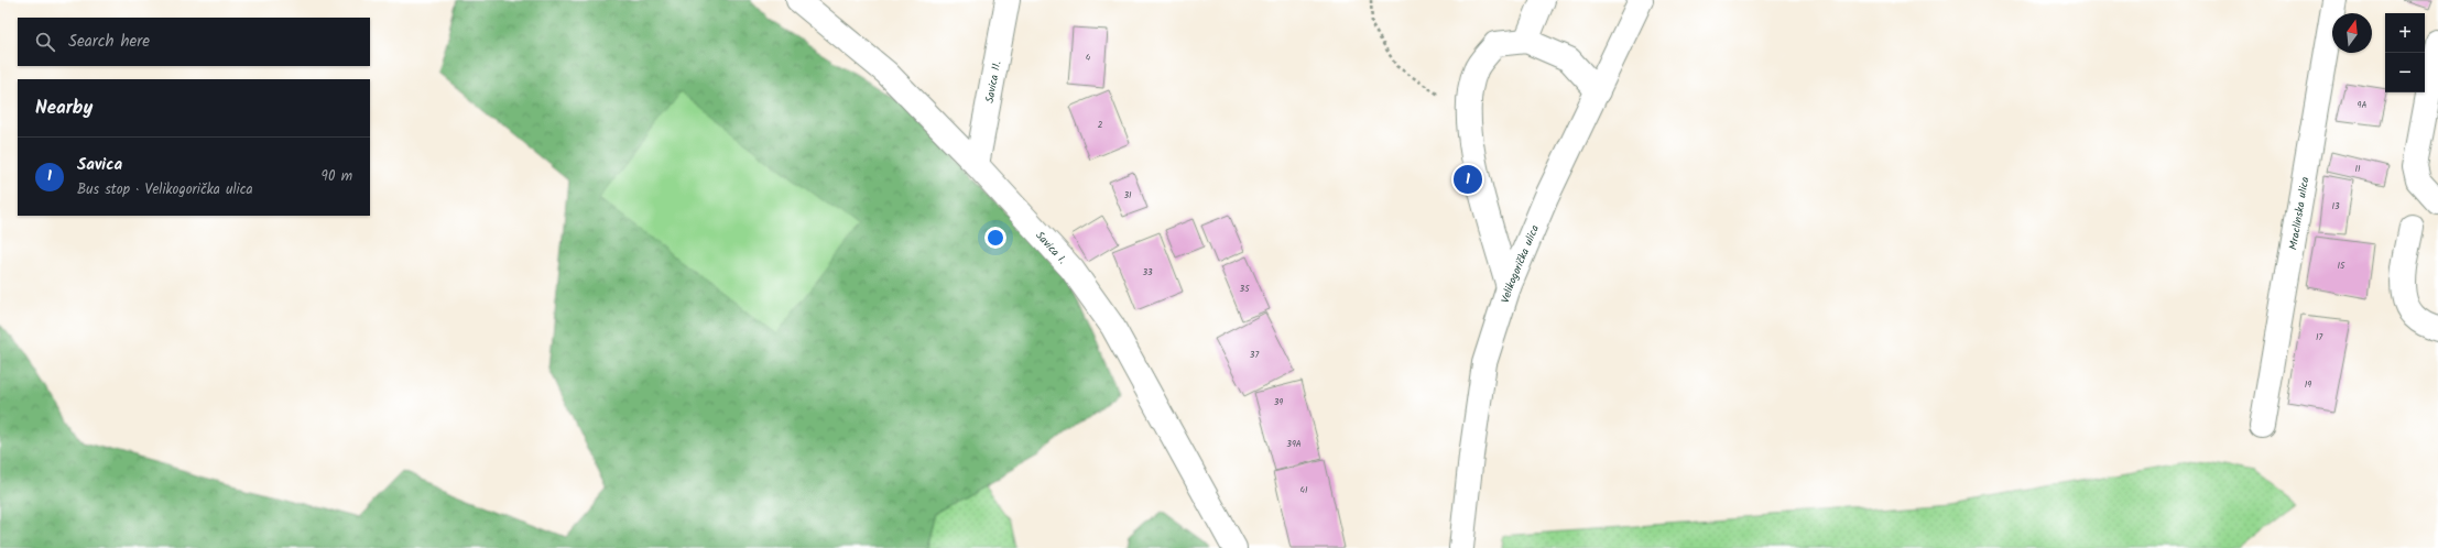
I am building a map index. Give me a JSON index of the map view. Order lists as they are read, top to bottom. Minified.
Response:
{"streets":{"street":["Savica II.","Mraclinska ulica","Savica I.","Velikogorička ulica"]},"crossings":[["Savica II.","Savica I."]],"house_numbers":["4","9A","2","11","31","13","15","33","35","17","37","19","39","39A","41"],"north":"top","page":{"map_buttons":["+","−"],"search":"Search here","heading":"Nearby","list":[{"mark":"1","name":"Savica","note":"Bus stop · Velikogorička ulica","value":"90 m"}],"pins":"1"}}
